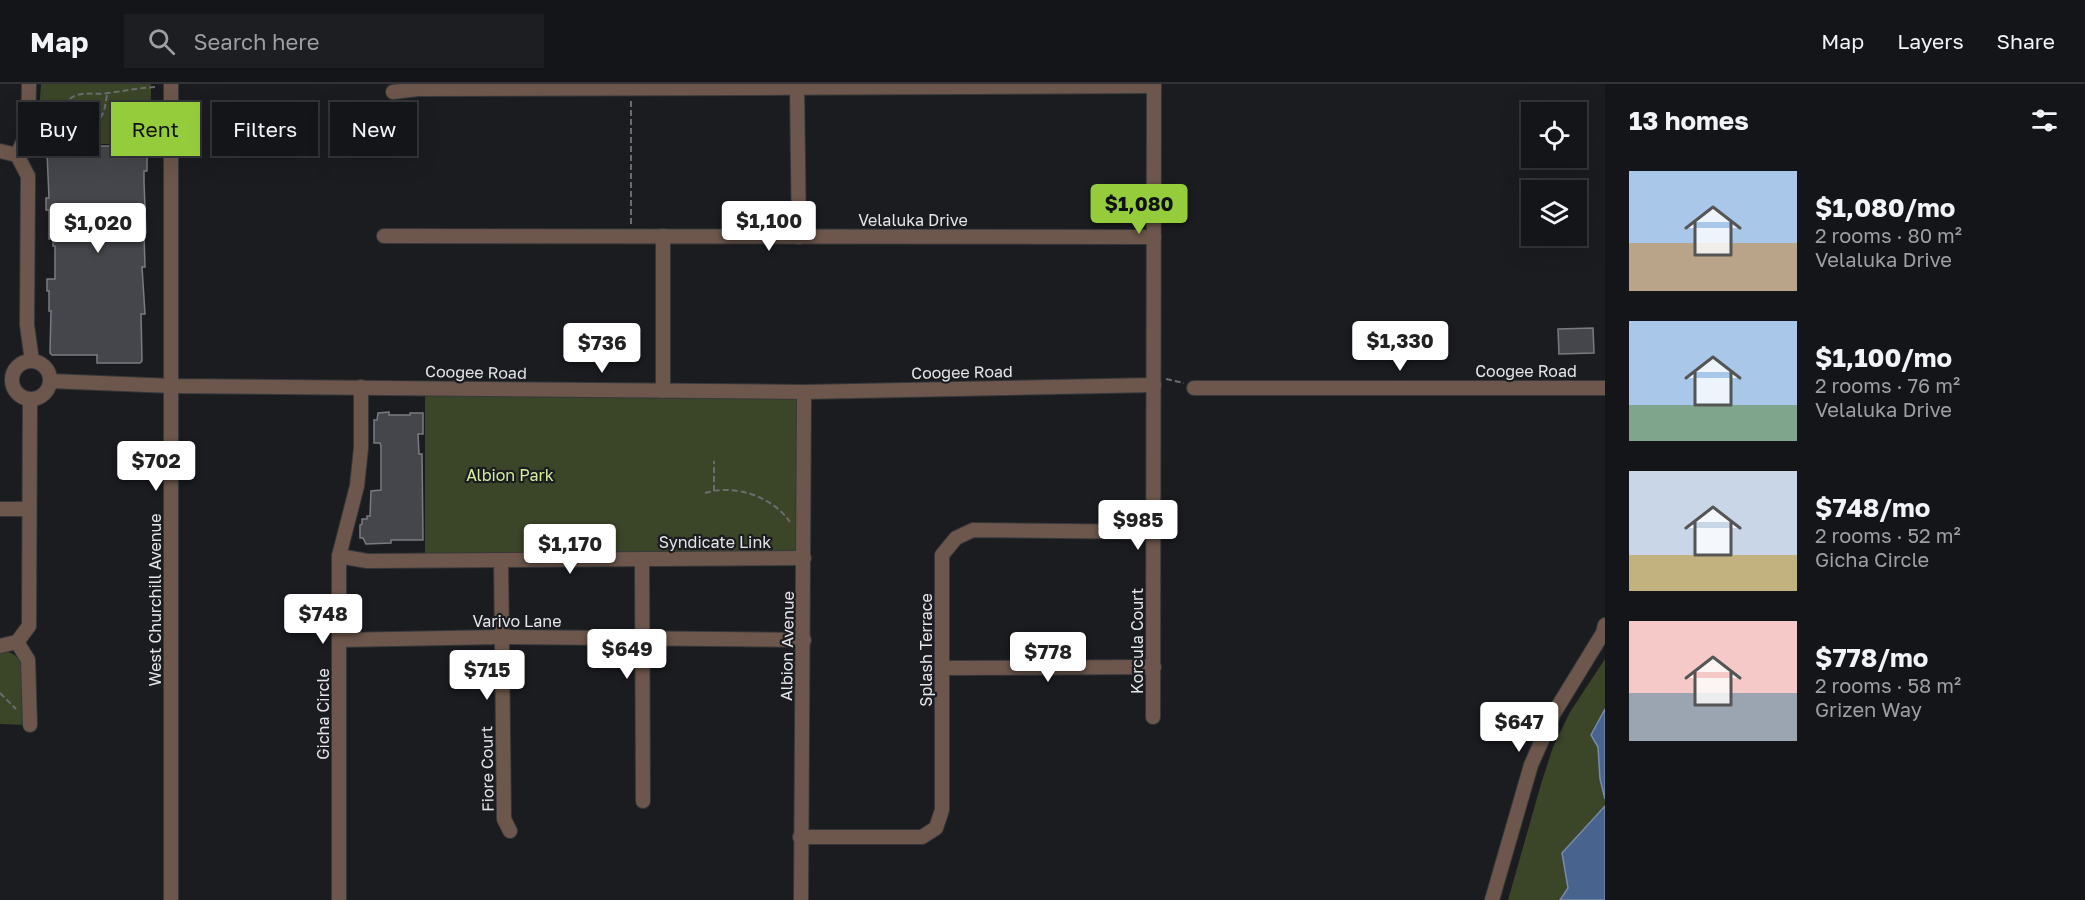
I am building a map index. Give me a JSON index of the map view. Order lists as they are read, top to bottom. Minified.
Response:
{"streets":{"street":["Velaluka Drive","Coogee Road","Syndicate Link","West Churchill Avenue","Varivo Lane","Korcula Court","Albion Avenue","Splash Terrace","Gicha Circle","Fiore Court"]},"crossings":[["Velaluka Drive","Korcula Court"],["Coogee Road","West Churchill Avenue"],["Coogee Road","Korcula Court"],["Coogee Road","Albion Avenue"],["Coogee Road","Gicha Circle"],["Syndicate Link","Albion Avenue"],["Syndicate Link","Gicha Circle"],["Syndicate Link","Fiore Court"],["Varivo Lane","Albion Avenue"],["Varivo Lane","Gicha Circle"],["Varivo Lane","Fiore Court"],["Korcula Court","Splash Terrace"],["Albion Avenue","Splash Terrace"]],"parks":["Albion Park"],"page":{"header":"Map","search":"Search here","nav":["Map","Layers","Share"],"heading":"13 homes","chip":["Buy","Rent","Filters","New"],"list":[{"name":"$1,080/mo","note":"2 rooms · 80 m² · Velaluka Drive"},{"name":"$1,100/mo","note":"2 rooms · 76 m² · Velaluka Drive"},{"name":"$748/mo","note":"2 rooms · 52 m² · Gicha Circle"},{"name":"$778/mo","note":"2 rooms · 58 m² · Grizen Way"}],"price":["$1,080","$1,100","$1,020","$1,330","$736","$702","$985","$1,170","$748","$649","$778","$715","$647"]}}
